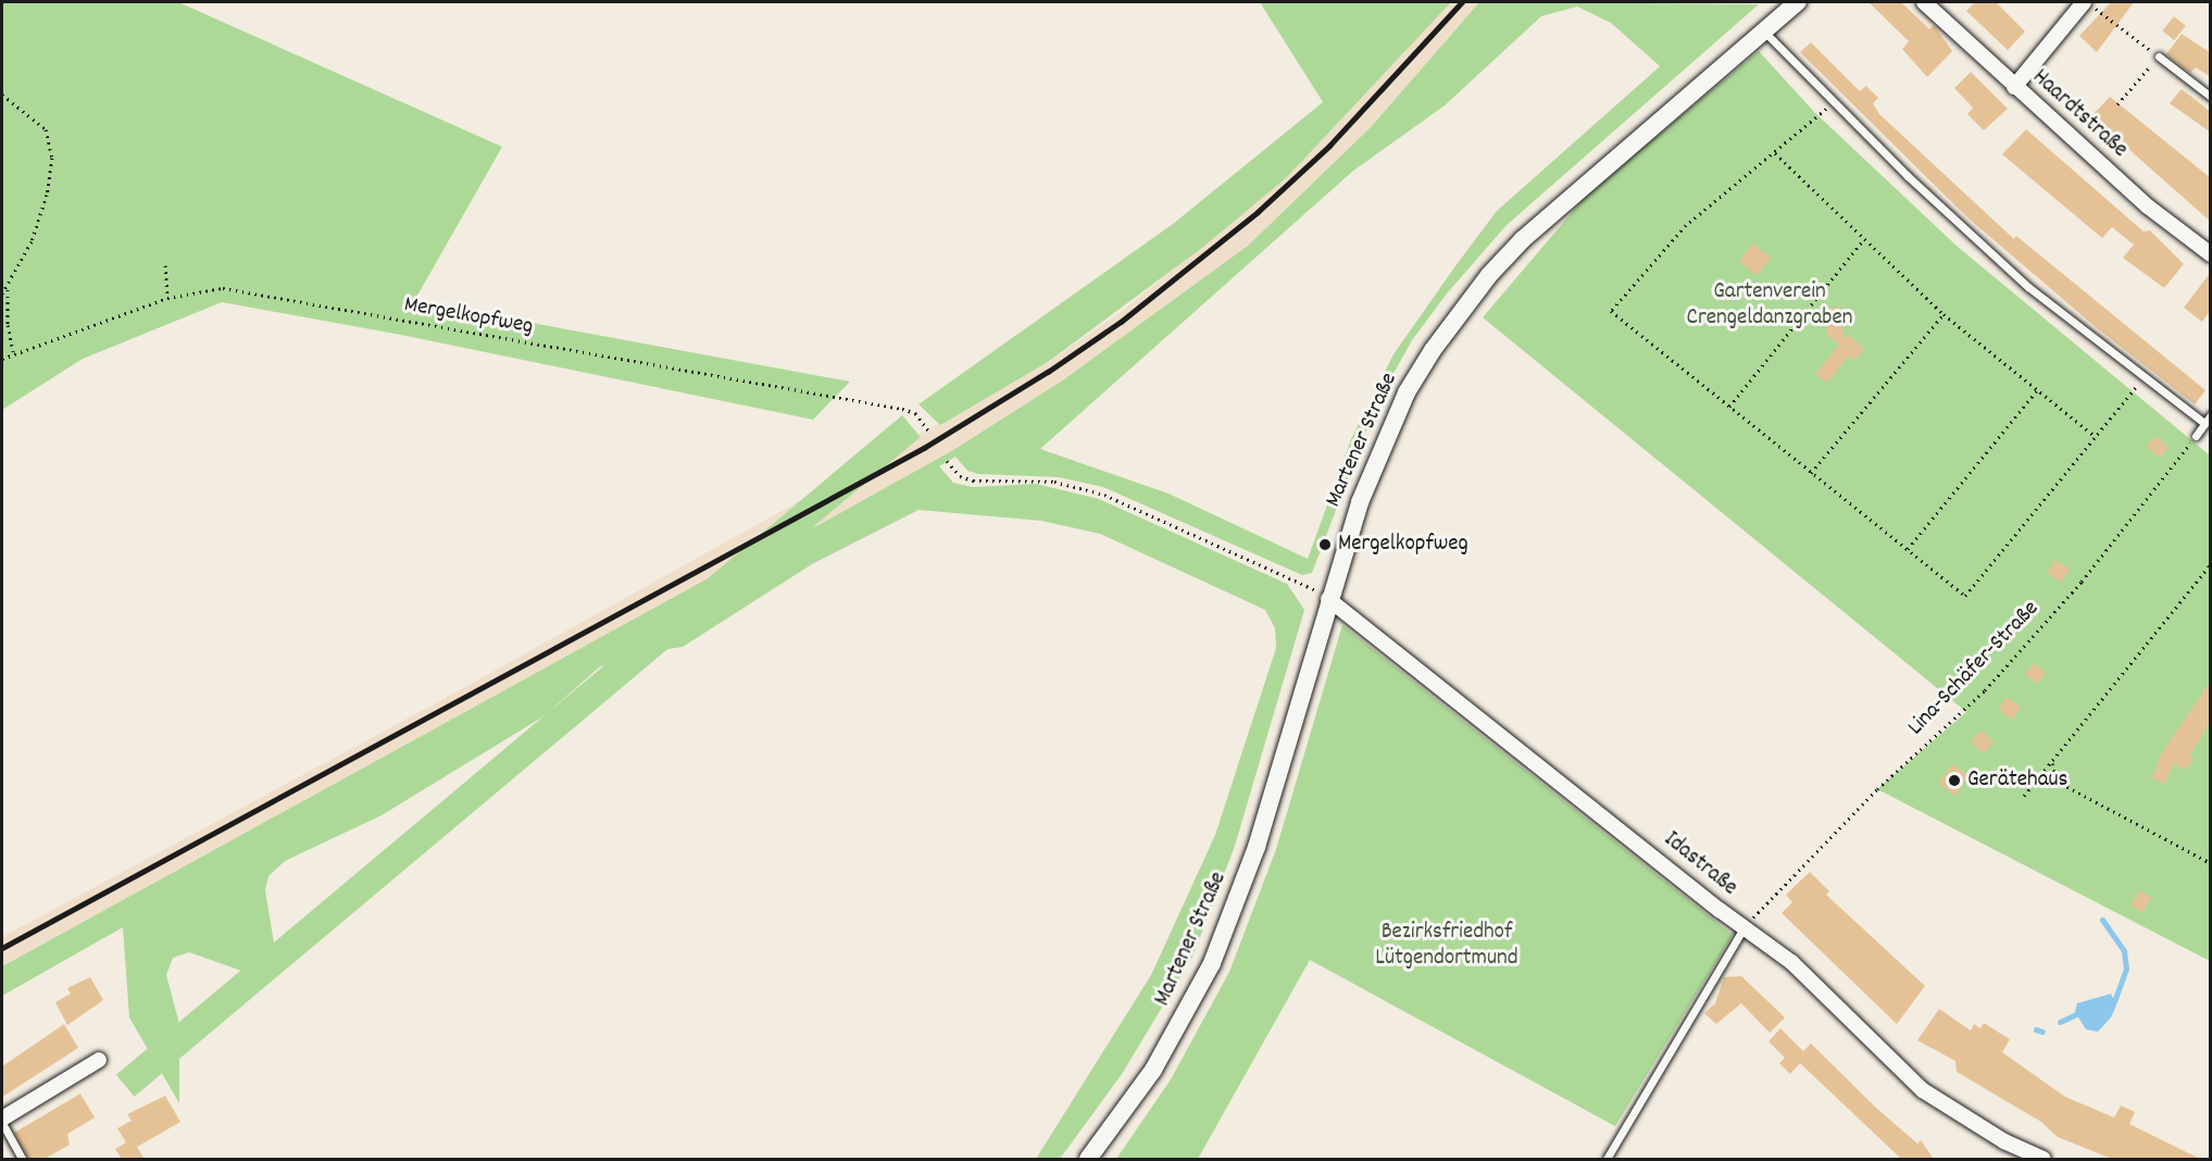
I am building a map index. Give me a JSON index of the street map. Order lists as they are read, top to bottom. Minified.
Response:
{"streets":{"street":["Haardtstraße","Martener Straße","Idastraße"],"path":["Mergelkopfweg","Lina-Schäfer-Straße"]},"crossings":[["Martener Straße","Idastraße"],["Lina-Schäfer-Straße","Idastraße"]],"parks":["Gartenverein Crengeldanzgraben","Bezirksfriedhof Lütgendortmund"],"places":["Mergelkopfweg","Gerätehaus"]}
